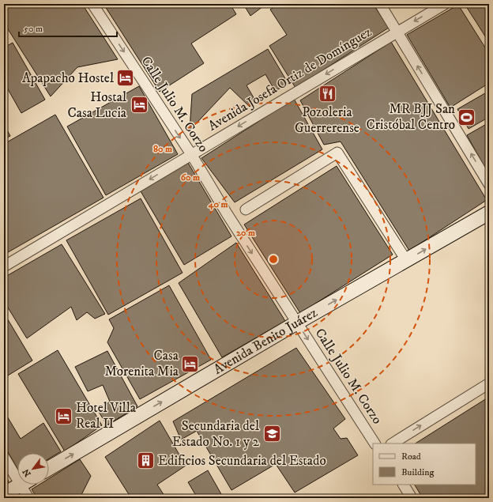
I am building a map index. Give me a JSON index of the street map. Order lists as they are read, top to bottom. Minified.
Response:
{"streets":{"street":["Avenida Josefa Ortiz de Domínguez","Calle Julio M. Corzo","Avenida Benito Juárez"]},"crossings":[["Avenida Josefa Ortiz de Domínguez","Calle Julio M. Corzo"],["Calle Julio M. Corzo","Avenida Benito Juárez"]],"one_way":["Avenida Josefa Ortiz de Domínguez","Calle Julio M. Corzo","Avenida Benito Juárez"],"places":{"hotel":["Apapacho Hostel","Hostal Casa Lucia","Casa Morenita Mia","Hotel Villa Real II"],"restaurant":["Pozoleria Guerrerense"],"sports":["MR BJJ San Cristóbal Centro"],"school or university":["Secundaria del Estado No. 1 y 2"],"building":["Edificios Secundaria del Estado"]},"legend":["Road","Building"],"scale_bar":"50 m","north":"bottom left","rings":["80 m","60 m","40 m","20 m"]}
